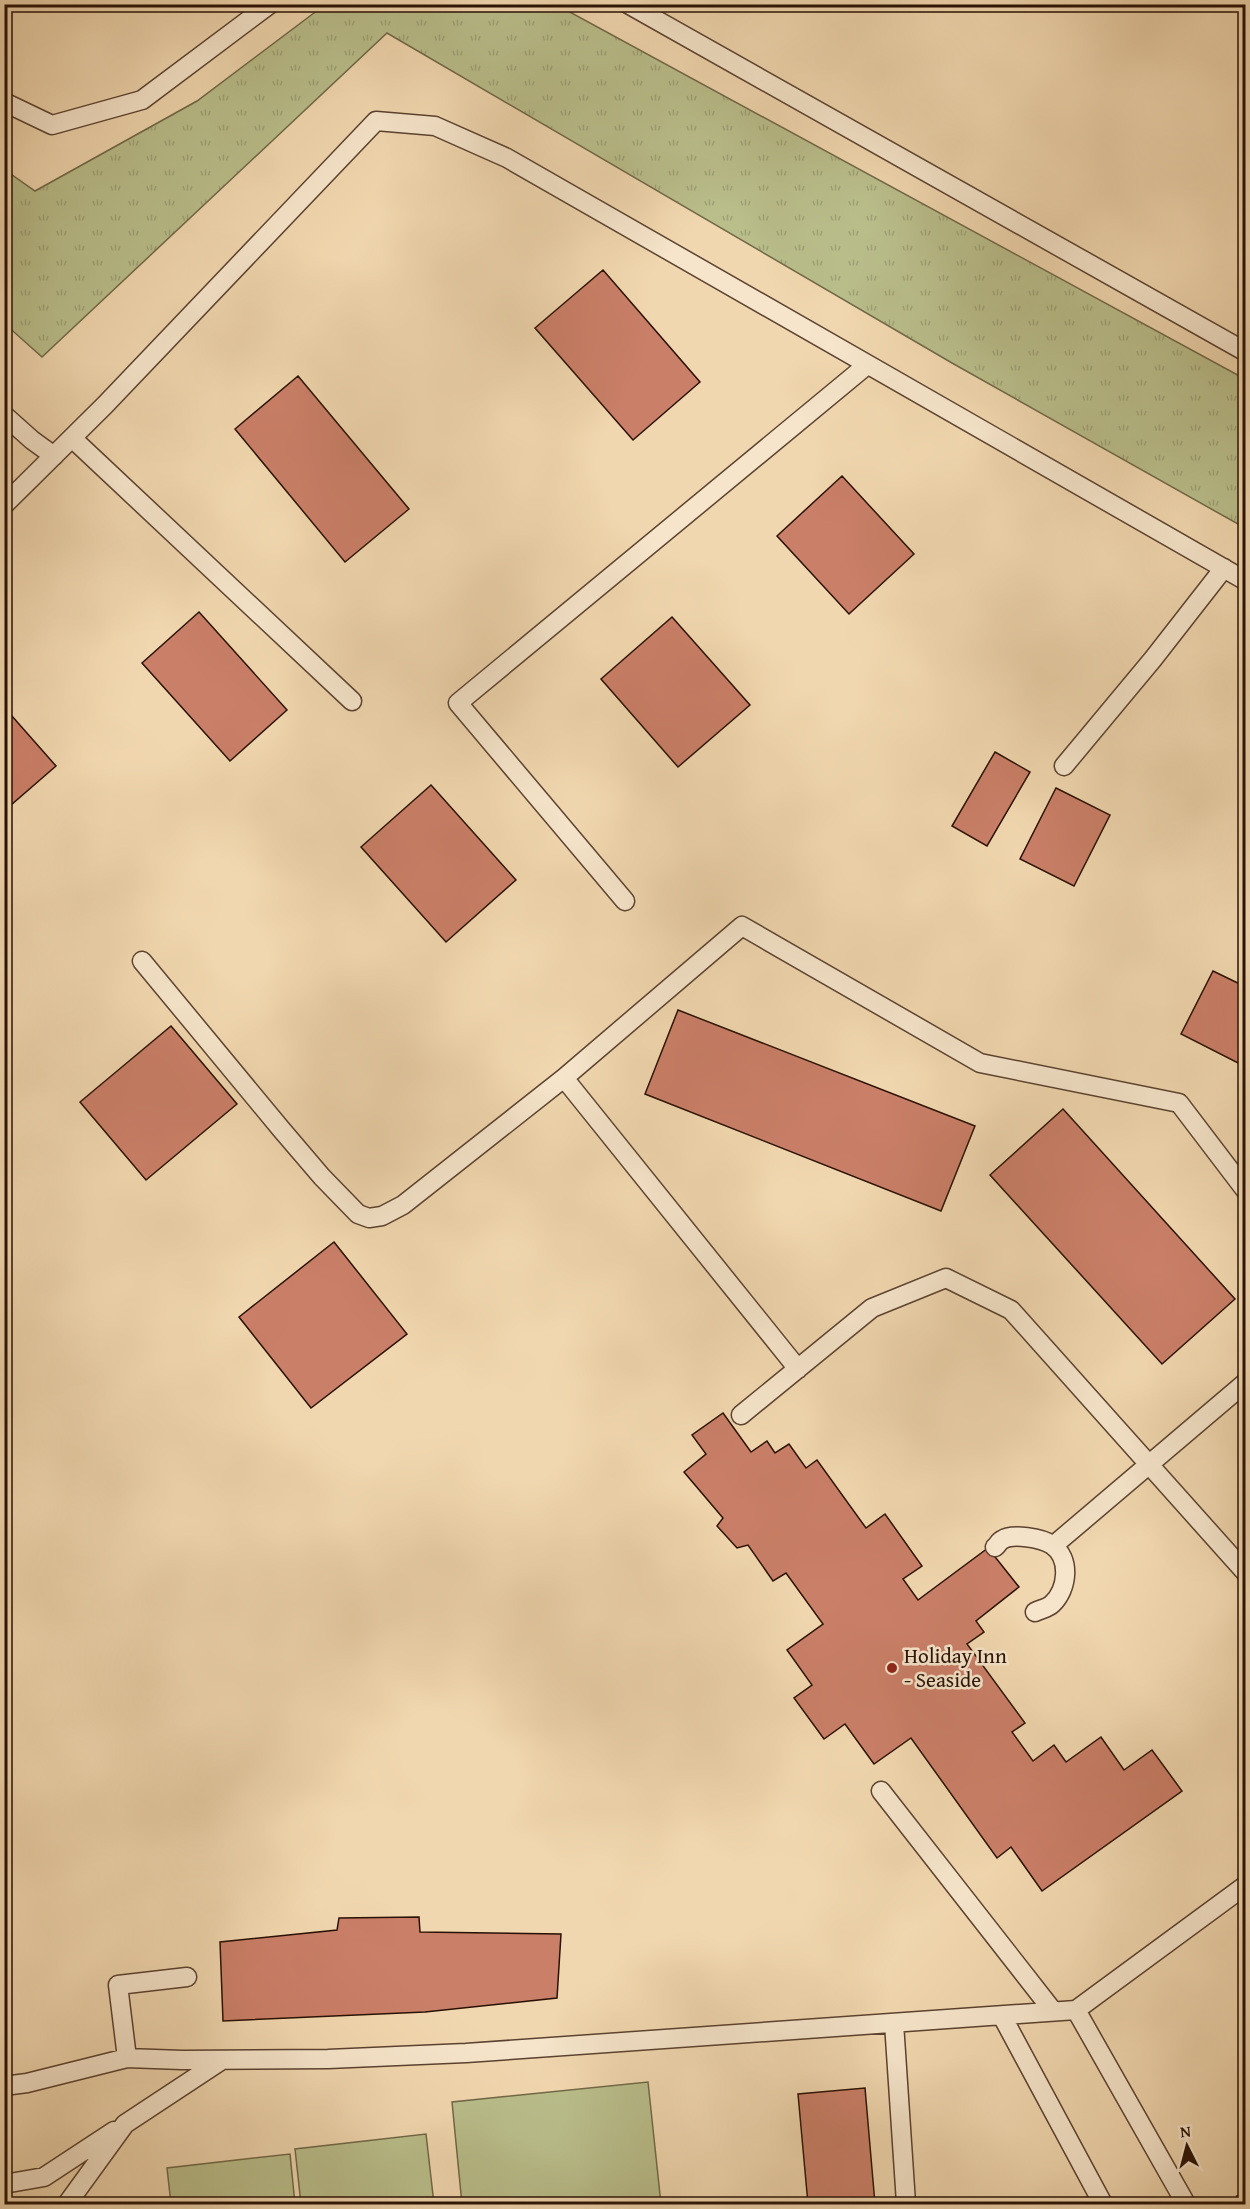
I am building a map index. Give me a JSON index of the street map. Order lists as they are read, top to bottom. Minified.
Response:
{"places":["Holiday Inn - Seaside"],"north":"top"}
